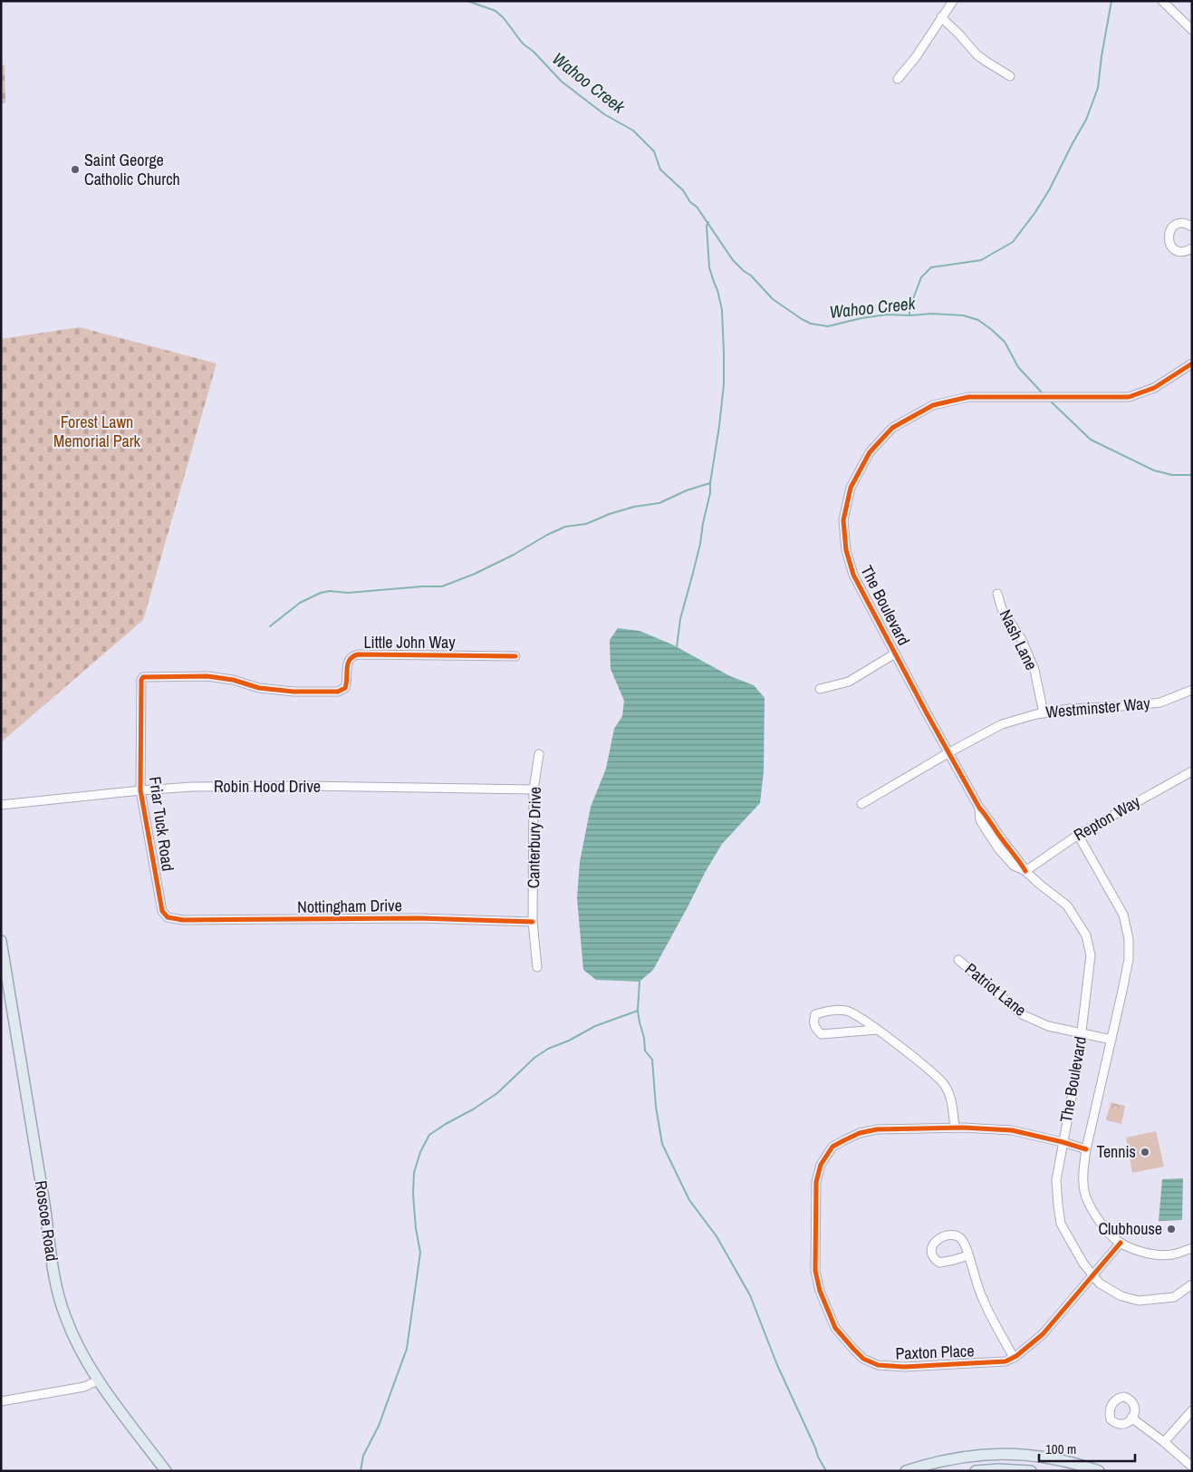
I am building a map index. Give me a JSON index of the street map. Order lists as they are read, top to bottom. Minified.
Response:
{"streets":{"main road":["Roscoe Road"],"street":["The Boulevard","Nash Lane","Little John Way","Westminster Way","Robin Hood Drive","Repton Way","Friar Tuck Road","Canterbury Drive","Nottingham Drive","Patriot Lane","Paxton Place"]},"crossings":[["The Boulevard","Westminster Way"],["The Boulevard","Repton Way"],["The Boulevard","Patriot Lane"],["The Boulevard","Paxton Place"],["Nash Lane","Westminster Way"],["Little John Way","Friar Tuck Road"],["Robin Hood Drive","Friar Tuck Road"],["Robin Hood Drive","Canterbury Drive"],["Friar Tuck Road","Nottingham Drive"],["Canterbury Drive","Nottingham Drive"]],"water":["Wahoo Creek"],"parks":["Forest Lawn Memorial Park"],"places":["Saint George Catholic Church","Tennis","Clubhouse"],"scale_bar":"100 m"}
